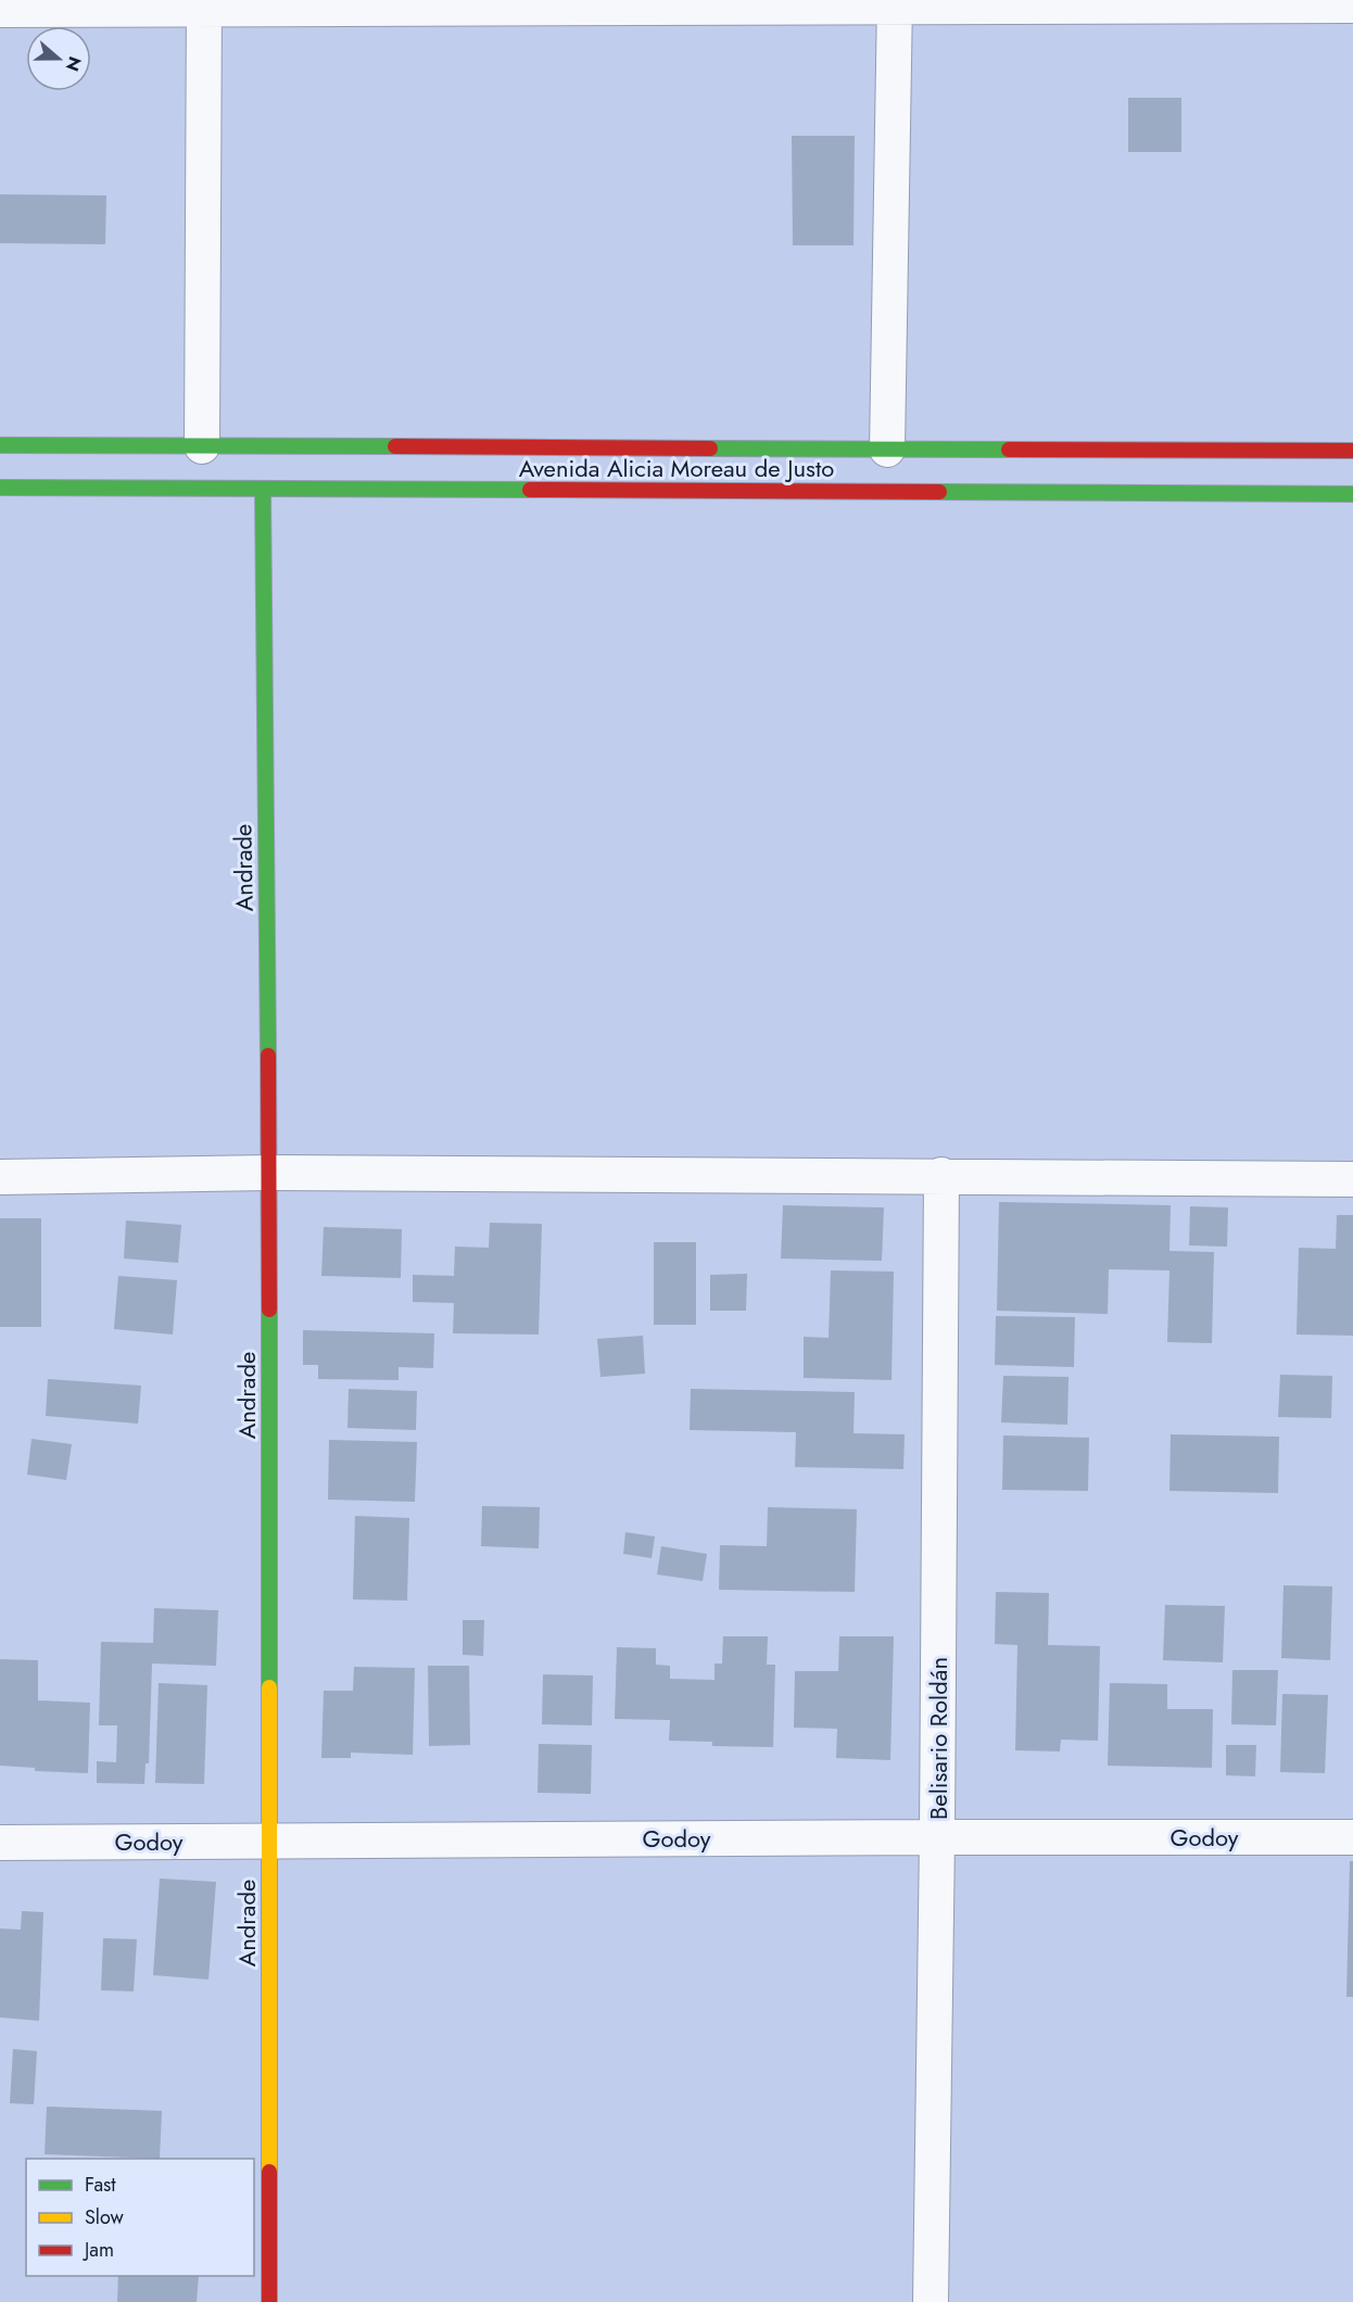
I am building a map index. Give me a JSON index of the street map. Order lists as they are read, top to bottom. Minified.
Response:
{"streets":{"main road":["Avenida Alicia Moreau de Justo","Andrade"],"street":["Belisario Roldán","Godoy"]},"crossings":[["Avenida Alicia Moreau de Justo","Andrade"],["Andrade","Godoy"],["Belisario Roldán","Godoy"]],"legend":["Fast","Slow","Jam"],"north":"right"}
